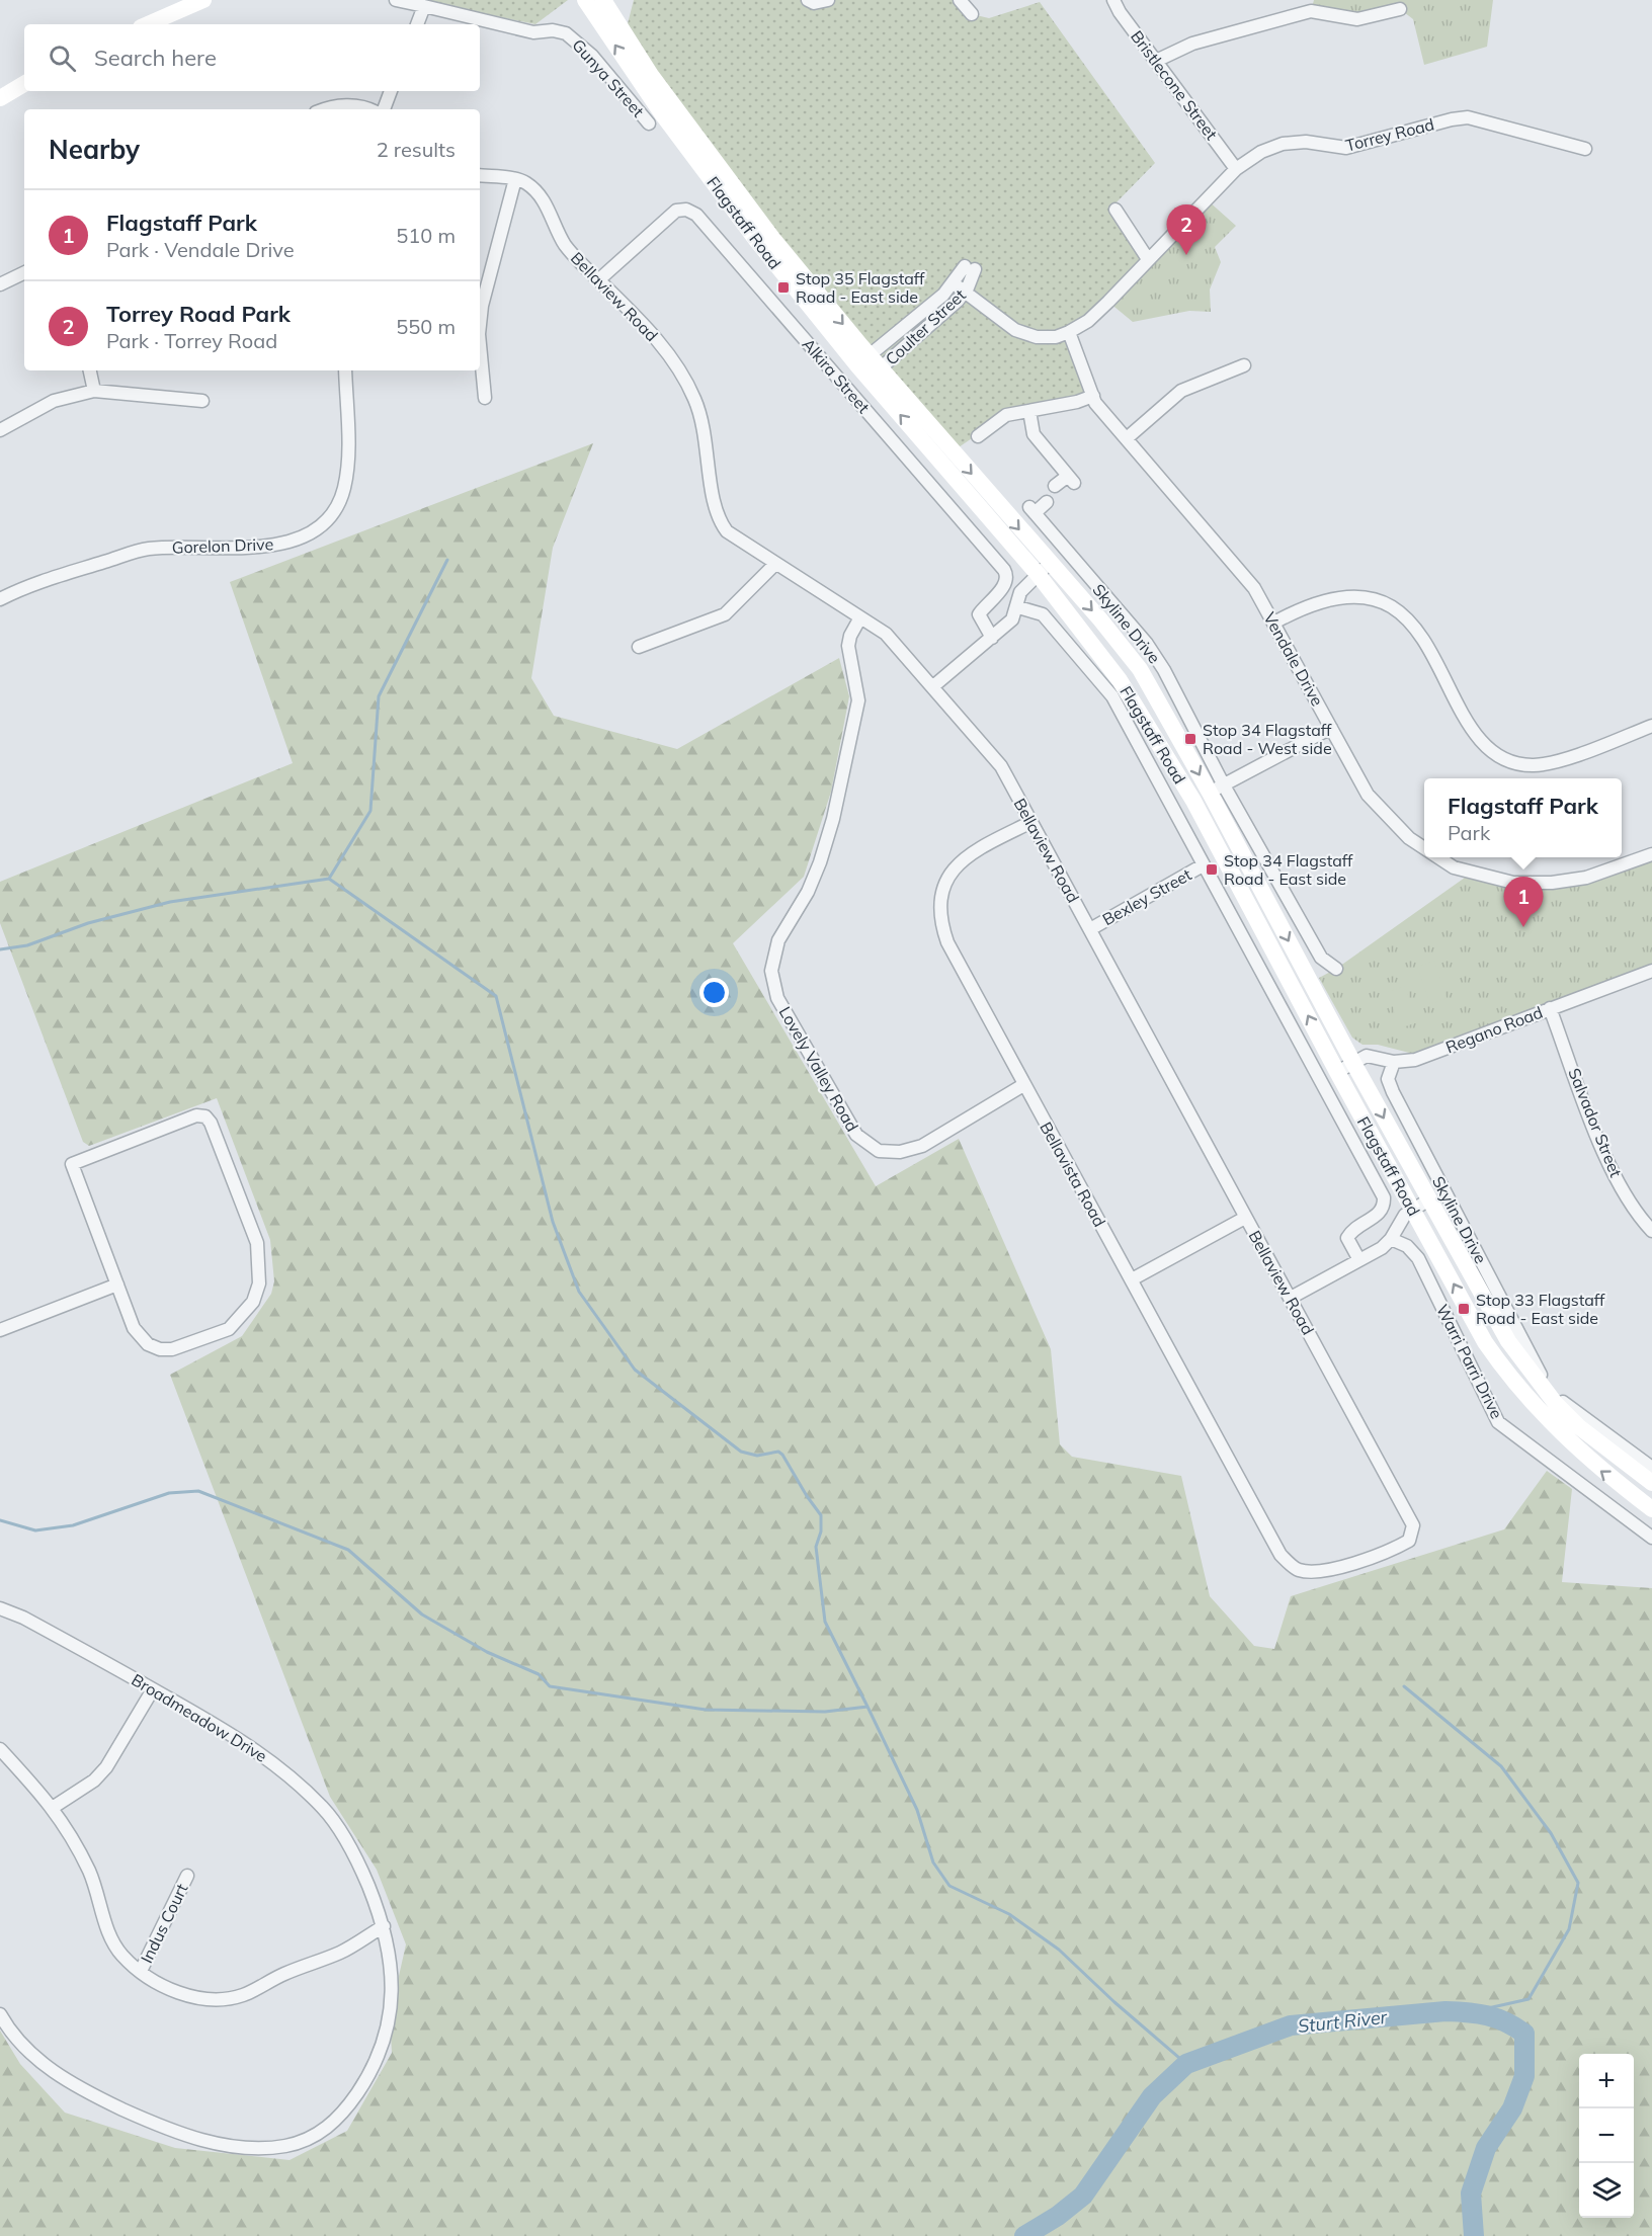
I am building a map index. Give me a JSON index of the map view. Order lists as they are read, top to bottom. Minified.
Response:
{"streets":{"main road":["Flagstaff Road"],"street":["Gunya Street","Bristlecone Street","Torrey Road","Bellaview Road","Coulter Street","Alkira Street","Gorelon Drive","Skyline Drive","Vendale Drive","Bexley Street","Regano Road","Lovely Valley Road","Salvador Street","Bellavista Road","Warri Parri Drive","Broadmeadow Drive","Indus Court"]},"crossings":[["Bristlecone Street","Torrey Road"],["Torrey Road","Coulter Street"],["Torrey Road","Vendale Drive"],["Flagstaff Road","Coulter Street"],["Flagstaff Road","Skyline Drive"],["Flagstaff Road","Bexley Street"],["Flagstaff Road","Regano Road"],["Bellaview Road","Alkira Street"],["Bellaview Road","Bexley Street"],["Bellaview Road","Lovely Valley Road"],["Bellaview Road","Bellavista Road"],["Skyline Drive","Regano Road"],["Regano Road","Salvador Street"],["Lovely Valley Road","Bellavista Road"]],"water":["Sturt River"],"places":{"transit":["Stop 35 Flagstaff Road - East side","Stop 34 Flagstaff Road - West side","Stop 34 Flagstaff Road - East side","Stop 33 Flagstaff Road - East side"]},"page":{"search":"Search here","heading":["Nearby","2 results"],"list":[{"mark":"1","name":"Flagstaff Park","note":"Park · Vendale Drive","value":"510 m"},{"mark":"2","name":"Torrey Road Park","note":"Park · Torrey Road","value":"550 m"}],"pins":["2","1"],"popup":["Flagstaff Park","Park"],"map_buttons":["+","−"]}}
